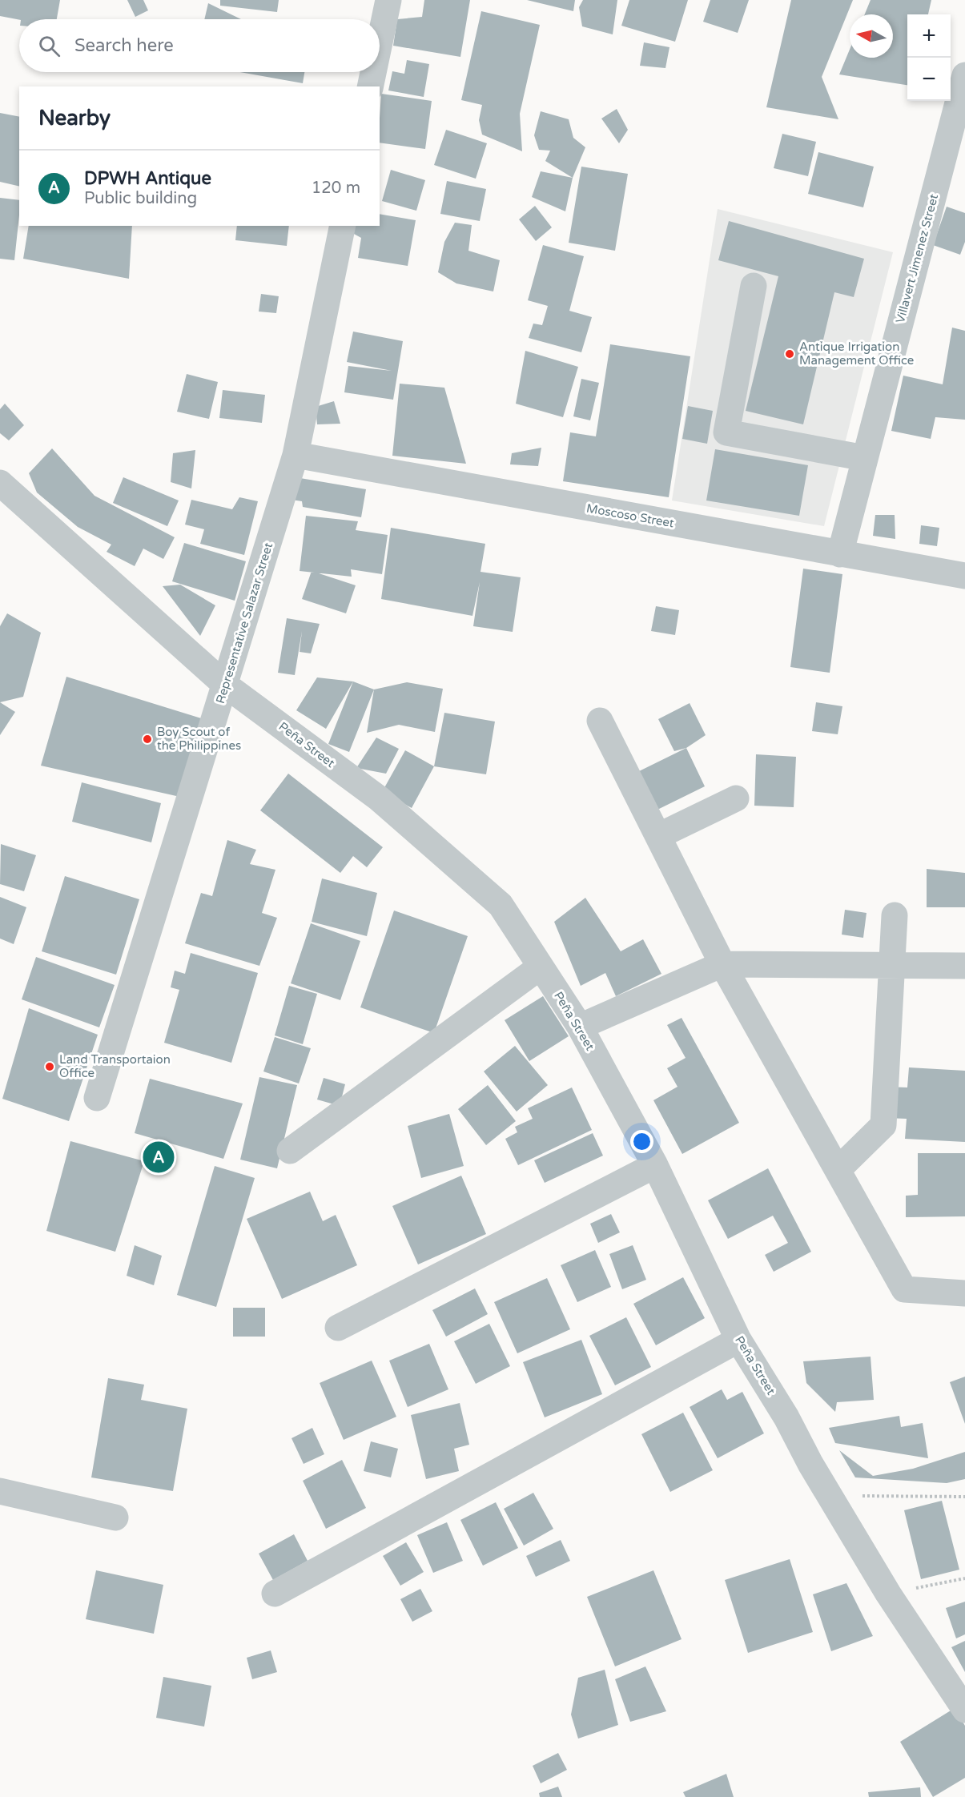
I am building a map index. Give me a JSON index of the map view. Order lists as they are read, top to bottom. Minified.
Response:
{"streets":{"street":["Villavert Jimenez Street","Moscoso Street","Representative Salazar Street","Peña Street"]},"crossings":[["Villavert Jimenez Street","Moscoso Street"],["Moscoso Street","Representative Salazar Street"],["Representative Salazar Street","Peña Street"]],"places":["Antique Irrigation Management Office","Boy Scout of the Philippines","Land Transportaion Office"],"north":"left","page":{"map_buttons":["+","−"],"search":"Search here","heading":"Nearby","list":[{"mark":"A","name":"DPWH Antique","note":"Public building","value":"120 m"}],"pins":"A"}}
